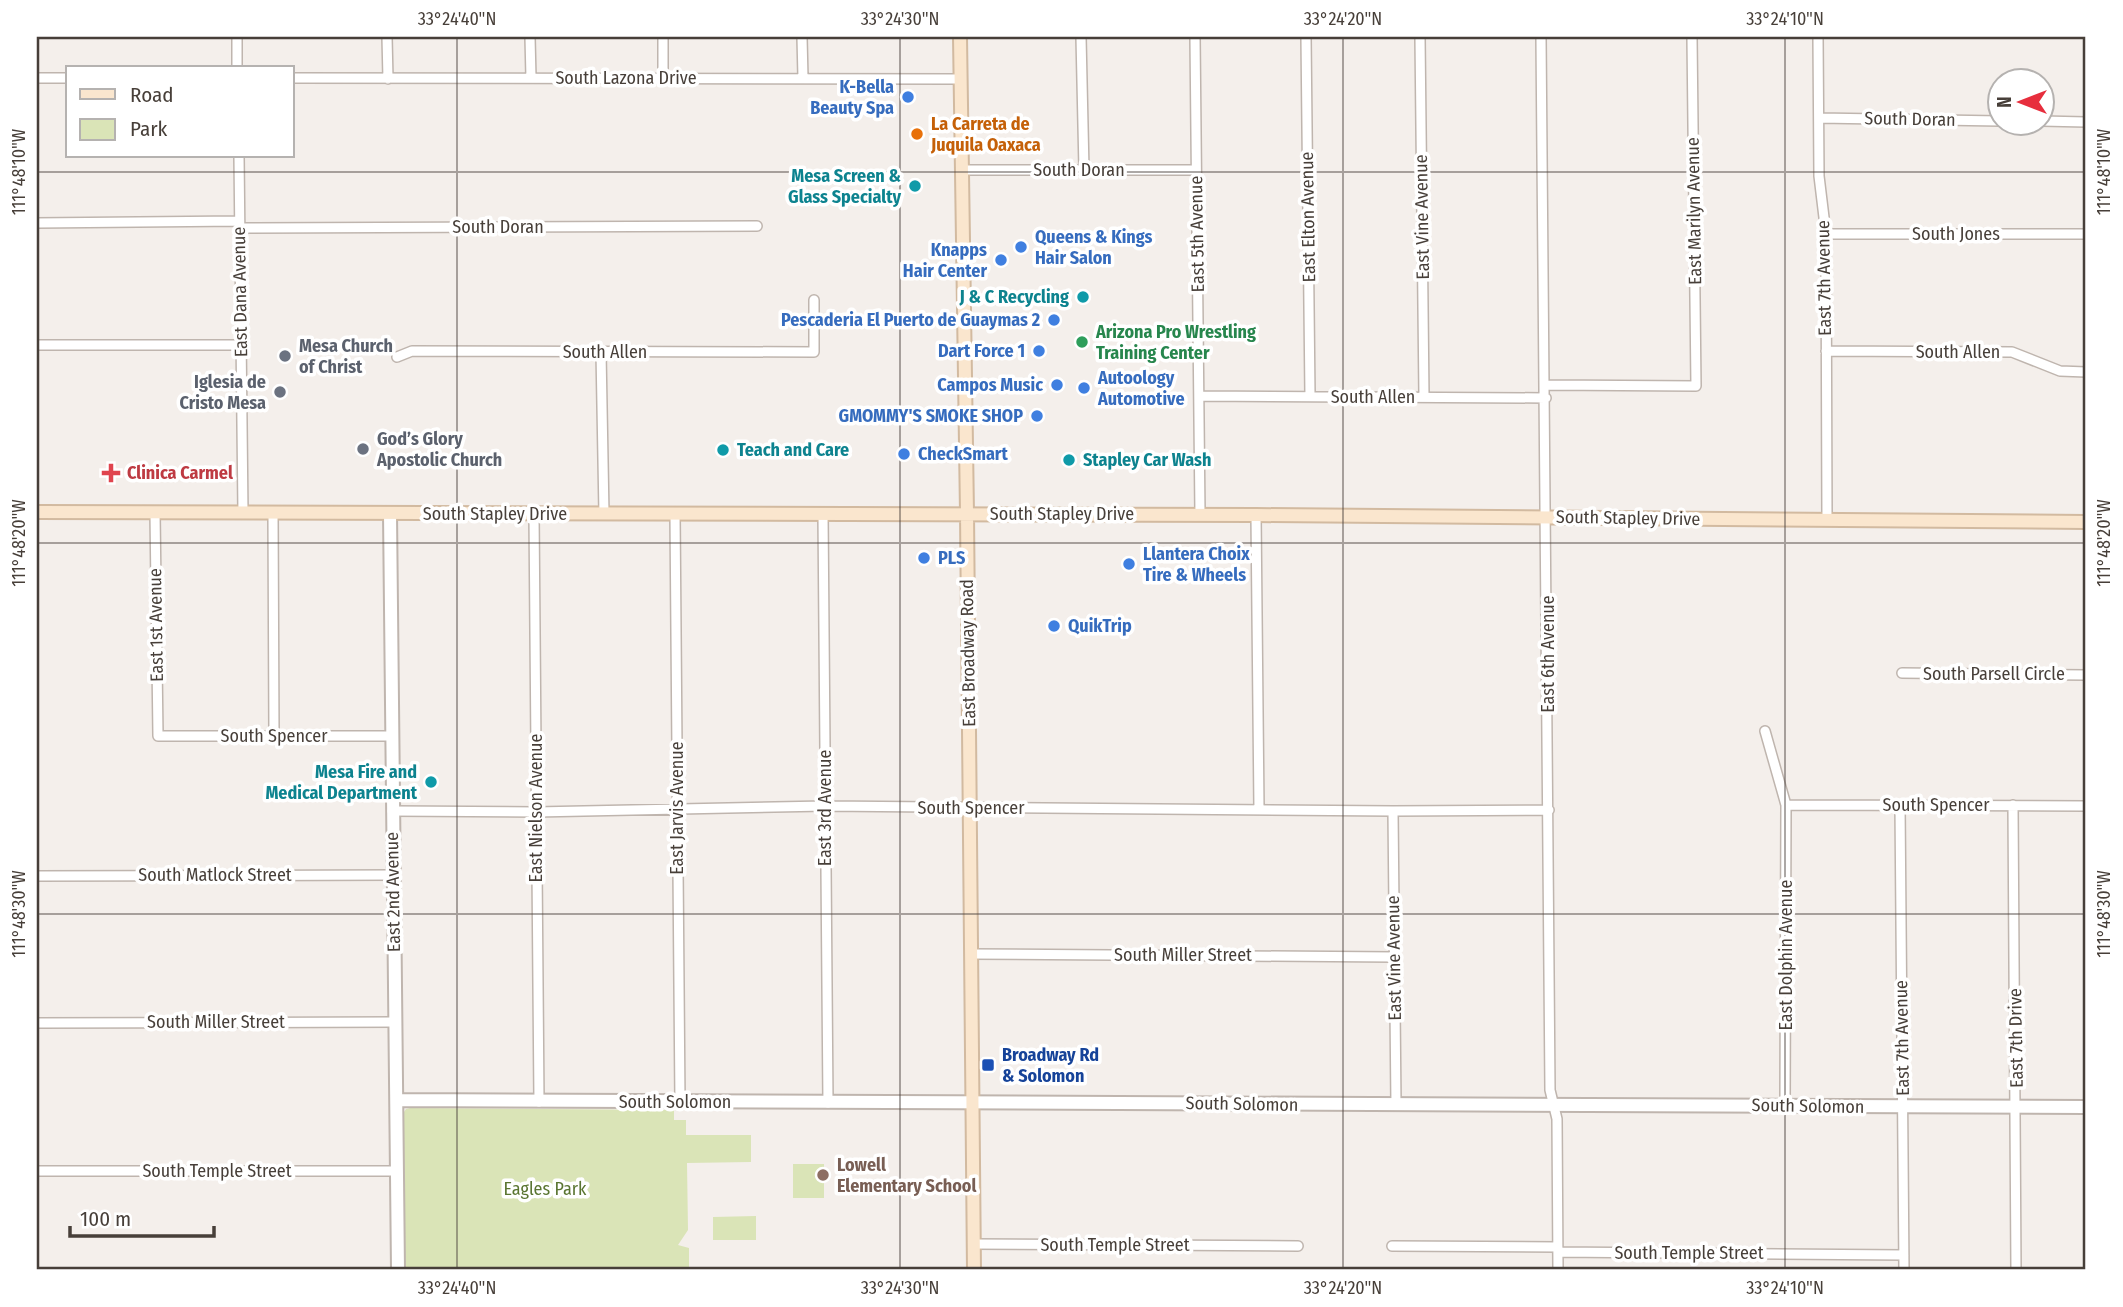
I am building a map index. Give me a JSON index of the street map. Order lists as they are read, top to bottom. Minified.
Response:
{"streets":{"main road":["South Stapley Drive","East Broadway Road"],"street":["South Lazona Drive","South Doran","East Marilyn Avenue","East Elton Avenue","East Vine Avenue","East 5th Avenue","South Jones","East 7th Avenue","East Dana Avenue","South Allen","East 1st Avenue","East 6th Avenue","South Parsell Circle","South Spencer","East Nielson Avenue","East Jarvis Avenue","East 3rd Avenue","South Matlock Street","East 2nd Avenue","South Miller Street","East Dolphin Avenue","East 7th Drive","South Solomon","South Temple Street"]},"crossings":[["South Lazona Drive","East Broadway Road"],["South Doran","East 5th Avenue"],["South Doran","East 7th Avenue"],["South Doran","East Dana Avenue"],["South Doran","East Broadway Road"],["East Marilyn Avenue","East 6th Avenue"],["East Elton Avenue","South Allen"],["East Vine Avenue","South Allen"],["East Vine Avenue","South Spencer"],["East Vine Avenue","South Miller Street"],["East Vine Avenue","South Solomon"],["East 5th Avenue","South Allen"],["East 5th Avenue","South Stapley Drive"],["South Jones","East 7th Avenue"],["East 7th Avenue","South Allen"],["East 7th Avenue","South Stapley Drive"],["East 7th Avenue","South Spencer"],["East 7th Avenue","South Solomon"],["East 7th Avenue","South Temple Street"],["East Dana Avenue","South Stapley Drive"],["South Allen","East 6th Avenue"],["South Stapley Drive","East 1st Avenue"],["South Stapley Drive","East Broadway Road"],["South Stapley Drive","East 6th Avenue"],["South Stapley Drive","East Nielson Avenue"],["South Stapley Drive","East Jarvis Avenue"],["South Stapley Drive","East 3rd Avenue"],["South Stapley Drive","East 2nd Avenue"],["East 1st Avenue","South Spencer"],["East Broadway Road","South Spencer"],["East Broadway Road","South Miller Street"],["East Broadway Road","South Solomon"],["East Broadway Road","South Temple Street"],["East 6th Avenue","South Spencer"],["East 6th Avenue","South Solomon"],["East 6th Avenue","South Temple Street"],["South Spencer","East Nielson Avenue"],["South Spencer","East Jarvis Avenue"],["South Spencer","East 3rd Avenue"],["South Spencer","East 2nd Avenue"],["South Spencer","East Dolphin Avenue"],["South Spencer","East 7th Drive"],["East Nielson Avenue","South Solomon"],["East Jarvis Avenue","South Solomon"],["East 3rd Avenue","South Solomon"],["South Matlock Street","East 2nd Avenue"],["East 2nd Avenue","South Miller Street"],["East 2nd Avenue","South Solomon"],["East 2nd Avenue","South Temple Street"],["East Dolphin Avenue","South Solomon"],["East 7th Drive","South Solomon"]],"parks":["Eagles Park"],"places":{"other":["K-Bella Beauty Spa","La Carreta de Juquila Oaxaca","Mesa Screen & Glass Specialty","Queens & Kings Hair Salon","Knapps Hair Center","J & C Recycling","Pescaderia El Puerto de Guaymas 2","Arizona Pro Wrestling Training Center","Dart Force 1","Mesa Church of Christ","Campos Music","Autoology Automotive","Iglesia de Cristo Mesa","GMOMMY'S SMOKE SHOP","God’s Glory Apostolic Church","Teach and Care","CheckSmart","Stapley Car Wash","PLS","Llantera Choix Tire & Wheels","QuikTrip","Mesa Fire and Medical Department","Lowell Elementary School"],"health":["Clinica Carmel"],"transit":["Broadway Rd & Solomon"]},"legend":["Road","Park"],"scale_bar":"100 m","north":"left","coordinates":["33°24'40\"N","33°24'30\"N","33°24'20\"N","33°24'10\"N","111°48'10\"W","111°48'20\"W","111°48'30\"W"]}
